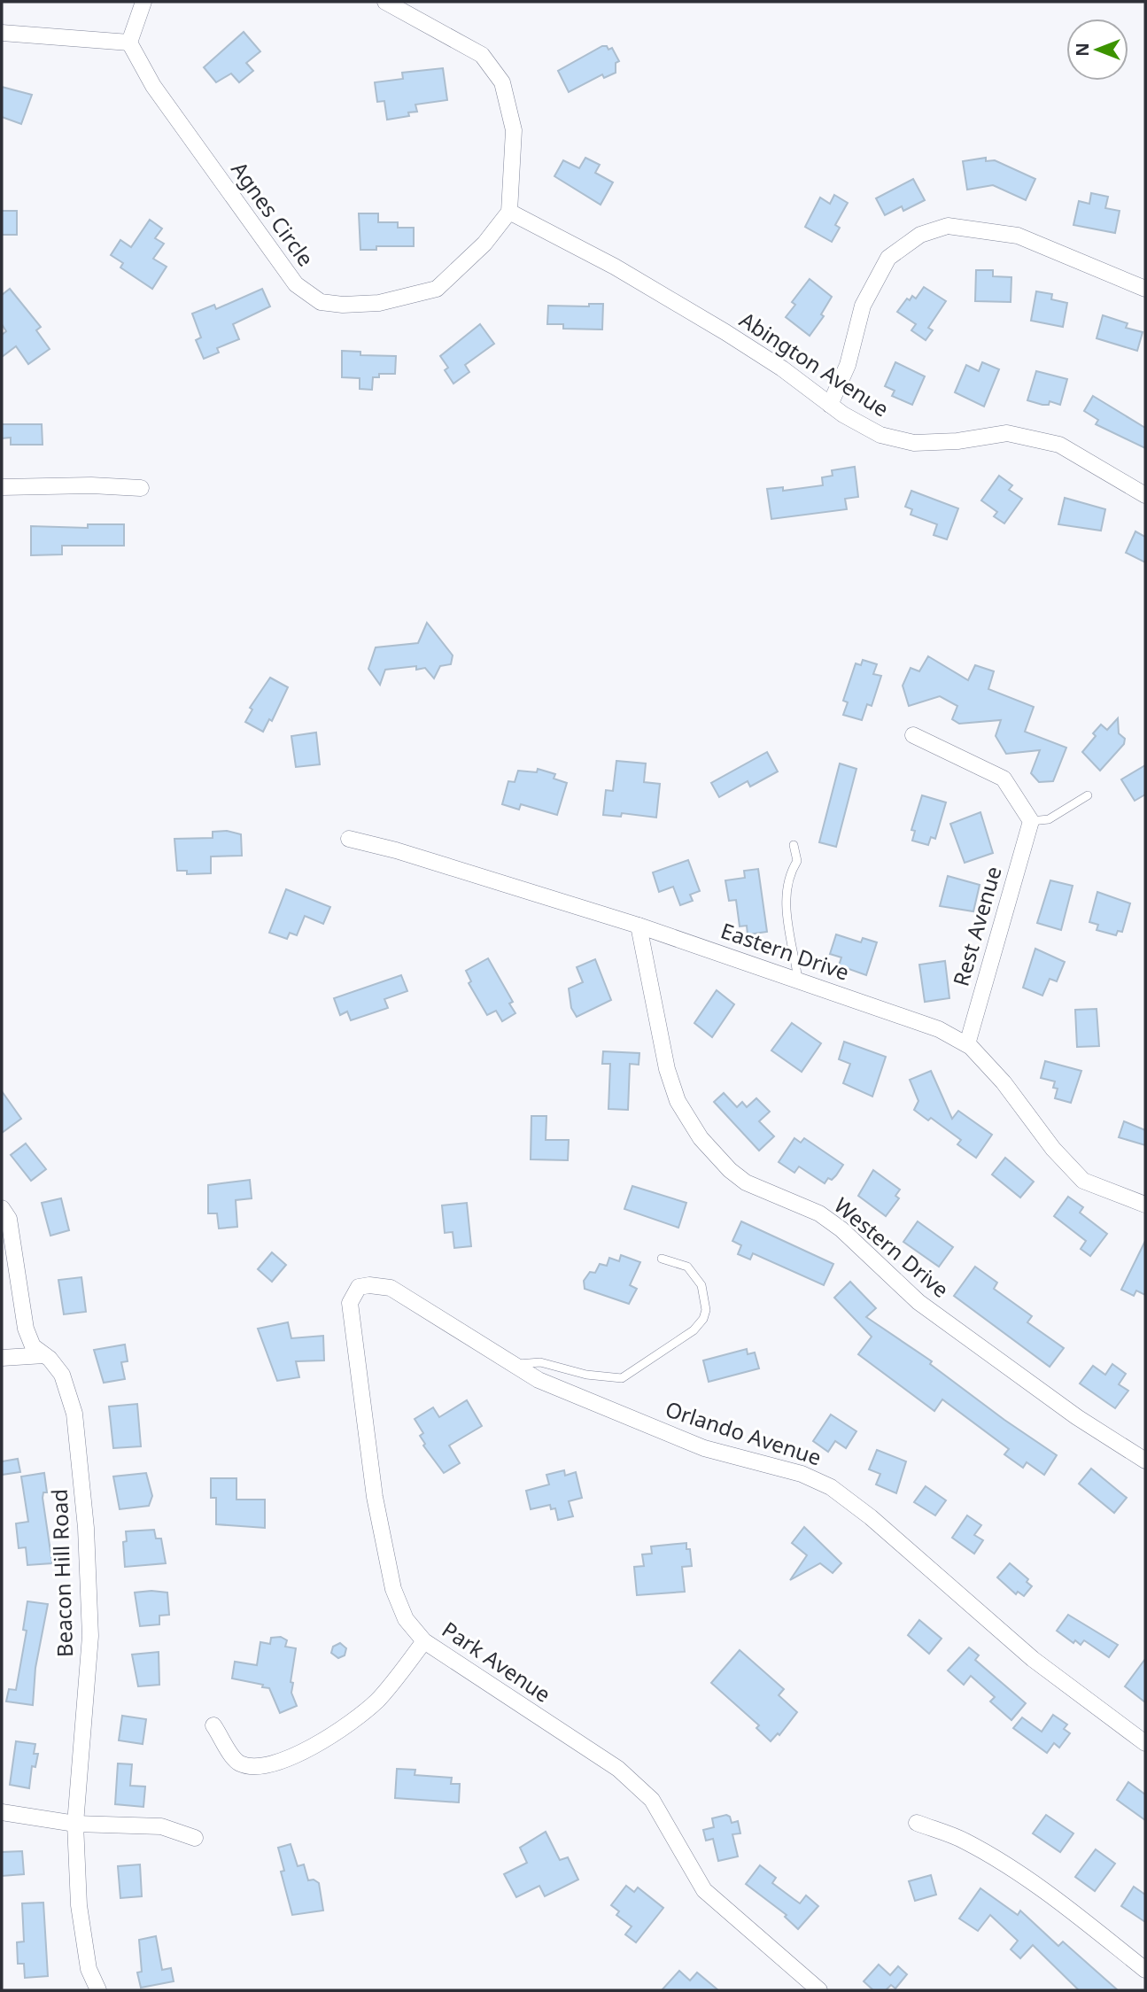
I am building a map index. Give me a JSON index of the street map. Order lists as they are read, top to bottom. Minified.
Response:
{"streets":{"street":["Agnes Circle","Abington Avenue","Rest Avenue","Eastern Drive","Western Drive","Orlando Avenue","Beacon Hill Road","Park Avenue"]},"crossings":[["Agnes Circle","Abington Avenue"],["Rest Avenue","Eastern Drive"],["Eastern Drive","Western Drive"],["Orlando Avenue","Park Avenue"]],"north":"left"}
